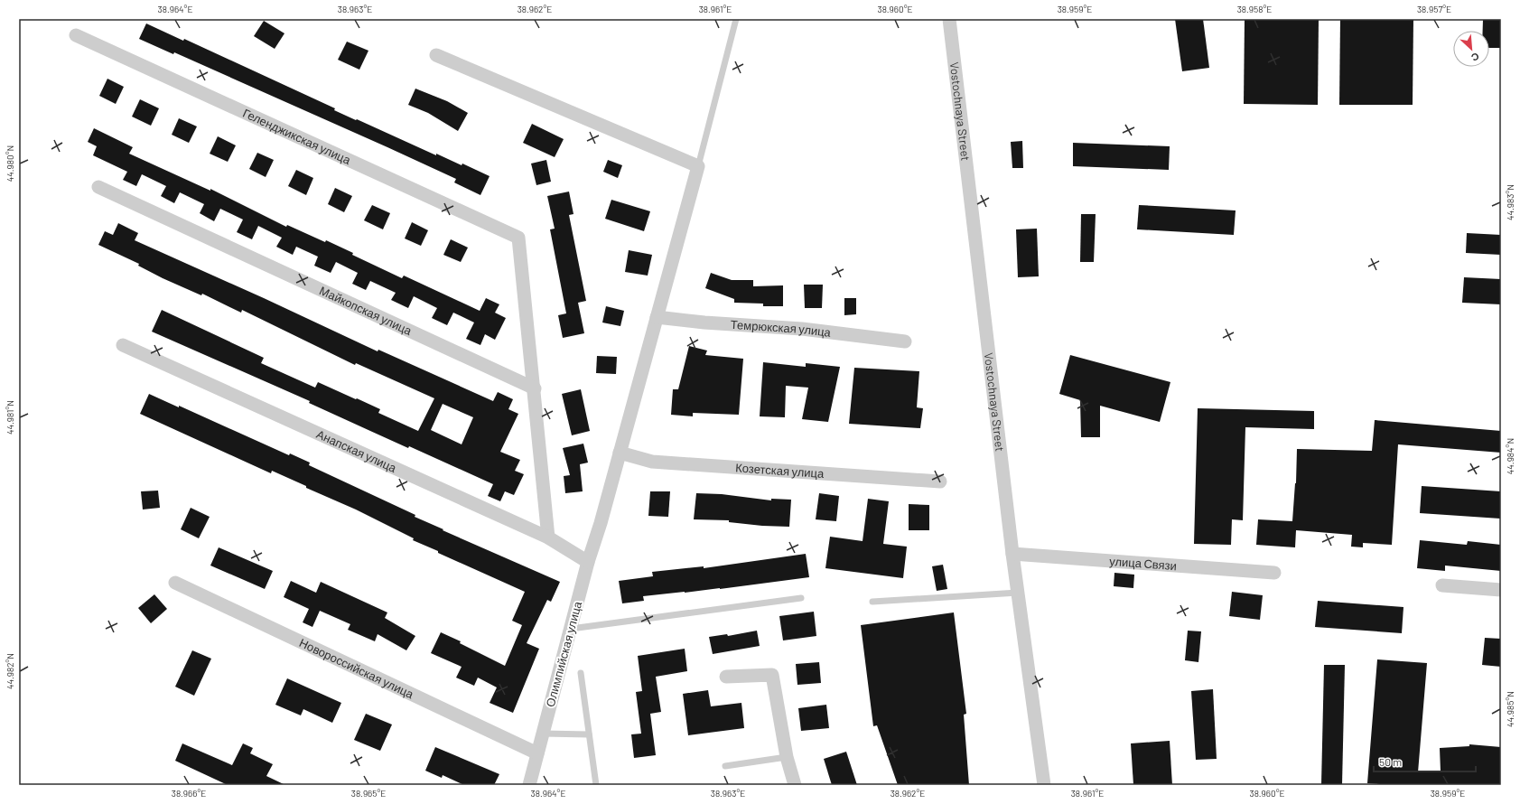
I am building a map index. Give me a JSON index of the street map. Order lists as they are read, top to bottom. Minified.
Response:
{"streets":{"street":["Vostochnaya Street","Геленджикская улица","Майкопская улица","Темрюкская улица","Анапская улица","Козетская улица","улица Связи","Олимпийская улица","Новороссийская улица"]},"crossings":[["Vostochnaya Street","улица Связи"],["Геленджикская улица","Майкопская улица"],["Темрюкская улица","Олимпийская улица"],["Анапская улица","Олимпийская улица"],["Козетская улица","Олимпийская улица"],["Олимпийская улица","Новороссийская улица"]],"scale_bar":"50 m","north":"bottom right","coordinates":["38.964°E","38.963°E","38.962°E","38.961°E","38.960°E","38.959°E","38.958°E","38.957°E","44.980°N","44.983°N","44.981°N","44.984°N","44.982°N","44.985°N","38.966°E","38.965°E"]}
